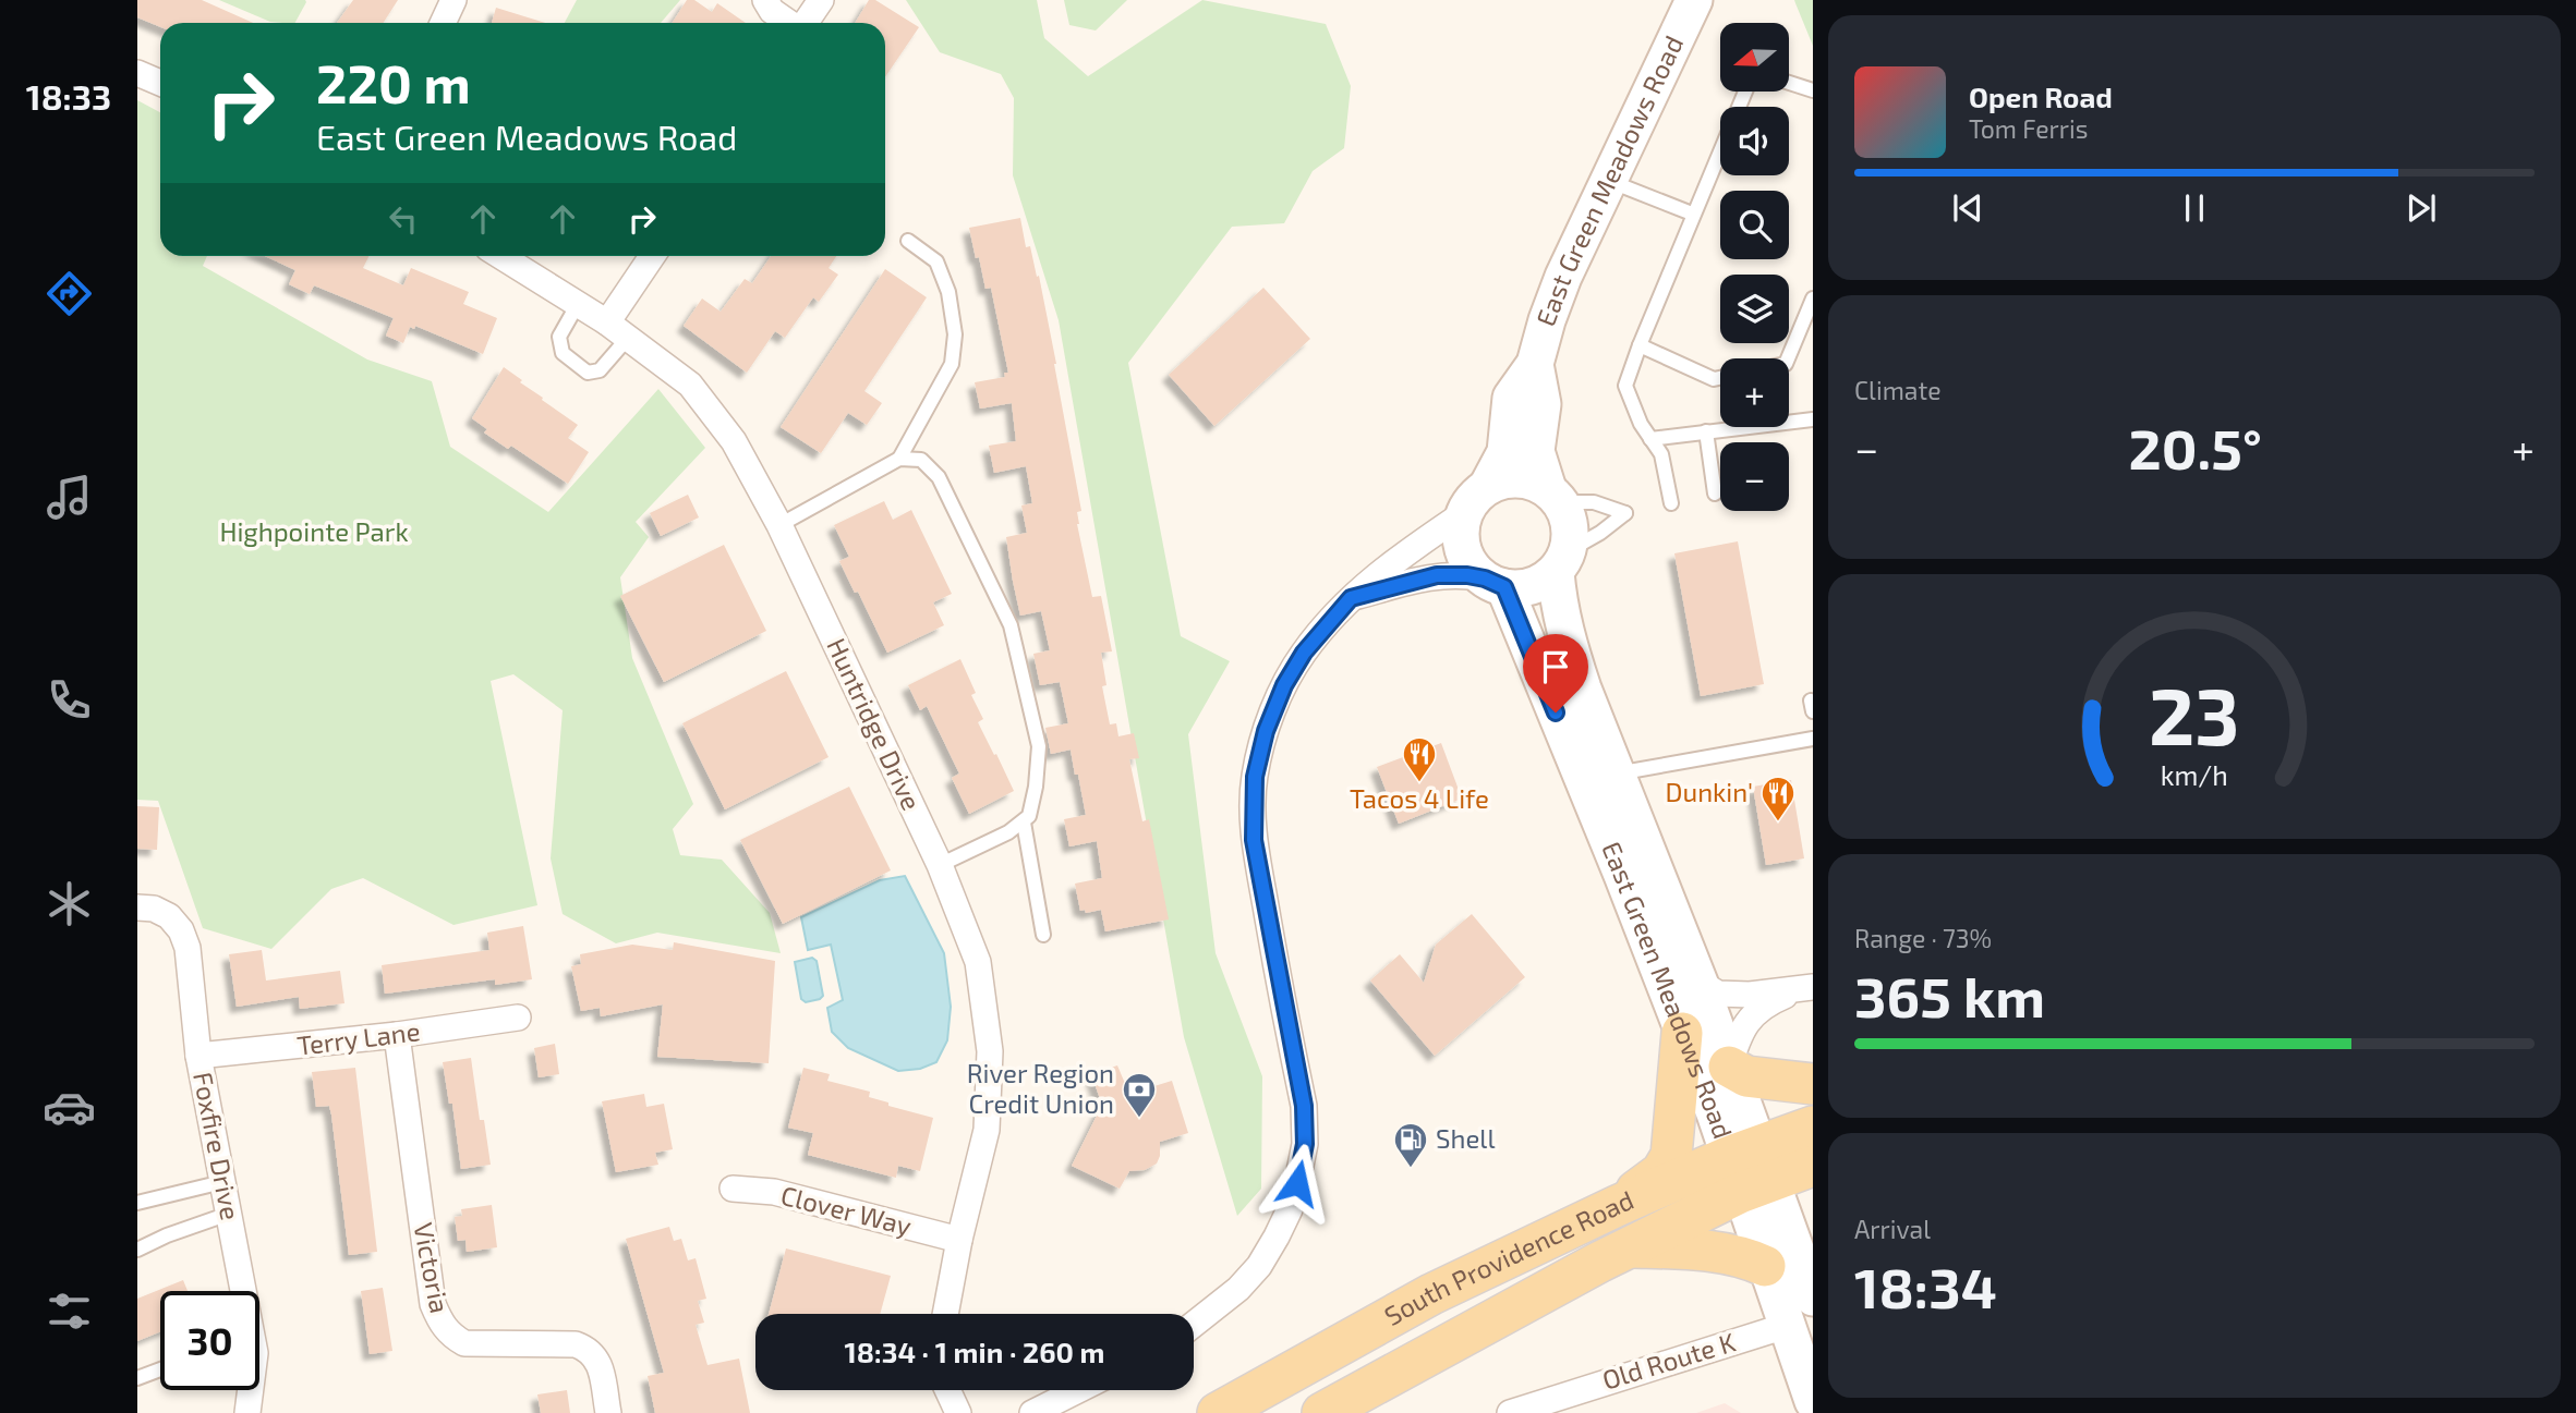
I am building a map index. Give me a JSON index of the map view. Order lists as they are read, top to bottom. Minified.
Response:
{"streets":{"main road":["South Providence Road"],"street":["East Green Meadows Road","Huntridge Drive","Terry Lane","Foxfire Drive","Clover Way","Victoria","Old Route K"]},"crossings":[["East Green Meadows Road","South Providence Road"],["East Green Meadows Road","Old Route K"],["Huntridge Drive","Clover Way"],["Terry Lane","Foxfire Drive"],["Terry Lane","Victoria"]],"parks":["Highpointe Park"],"places":{"restaurant":["Tacos 4 Life","Dunkin'"],"bank":["River Region Credit Union"],"fuel station":["Shell"]},"north":"left","page":{"tabs":"18:33","map_buttons":["+","−"],"turn":["220 m","East Green Meadows Road"],"song":["Open Road","Tom Ferris"],"tile":["Climate",["Range · 73%","365 km"],["Arrival","18:34"]],"heat":["−","20.5°","+"],"limit":"30","trip":"18:34 · 1 min · 260 m","gauge":["23","km/h"]}}
